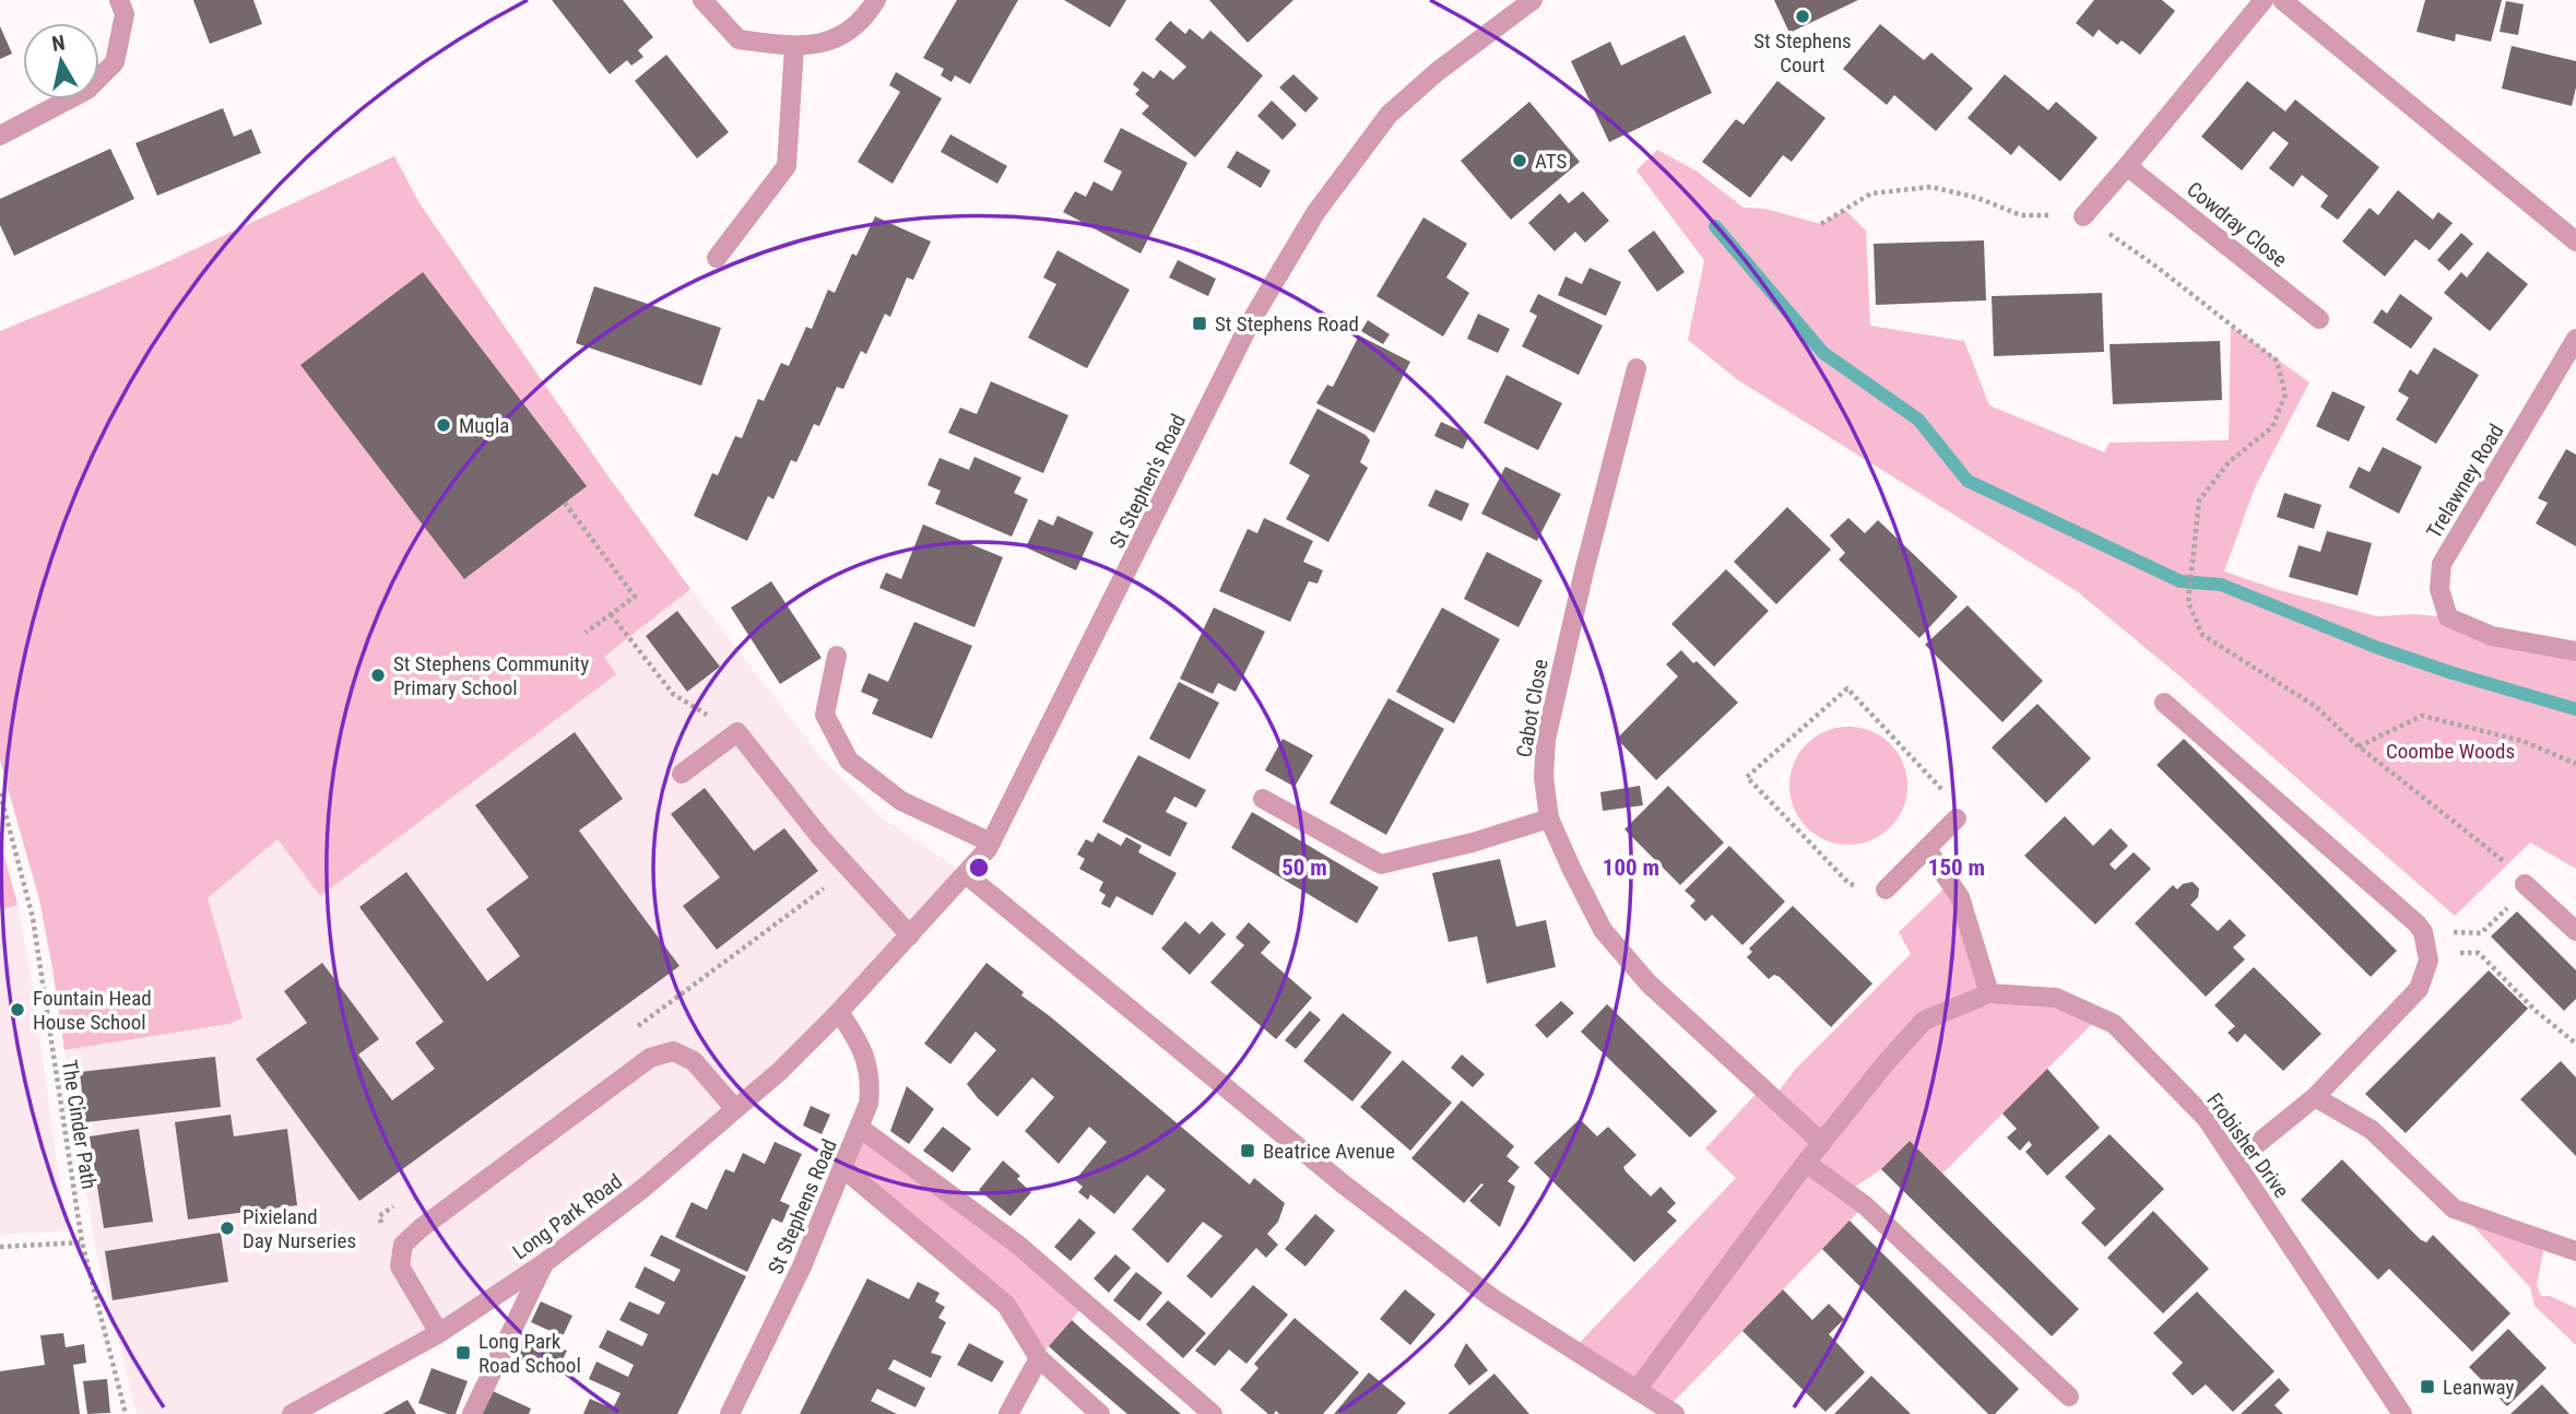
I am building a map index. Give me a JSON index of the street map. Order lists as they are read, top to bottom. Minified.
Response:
{"streets":{"street":["Cowdray Close","St Stephen's Road","Trelawney Road","Cabot Close","Frobisher Drive","St Stephens Road","Long Park Road"],"path":["The Cinder Path"]},"crossings":[["St Stephen's Road","St Stephens Road"],["St Stephen's Road","Long Park Road"],["Cabot Close","Frobisher Drive"],["St Stephens Road","Long Park Road"]],"parks":["Coombe Woods"],"places":{"other":["St Stephens Court","ATS","Mugla","St Stephens Community Primary School","Fountain Head House School","Pixieland Day Nurseries"],"transit":["St Stephens Road","Beatrice Avenue","Long Park Road School","Leanway"]},"north":"top","rings":["50 m","100 m","150 m"]}
